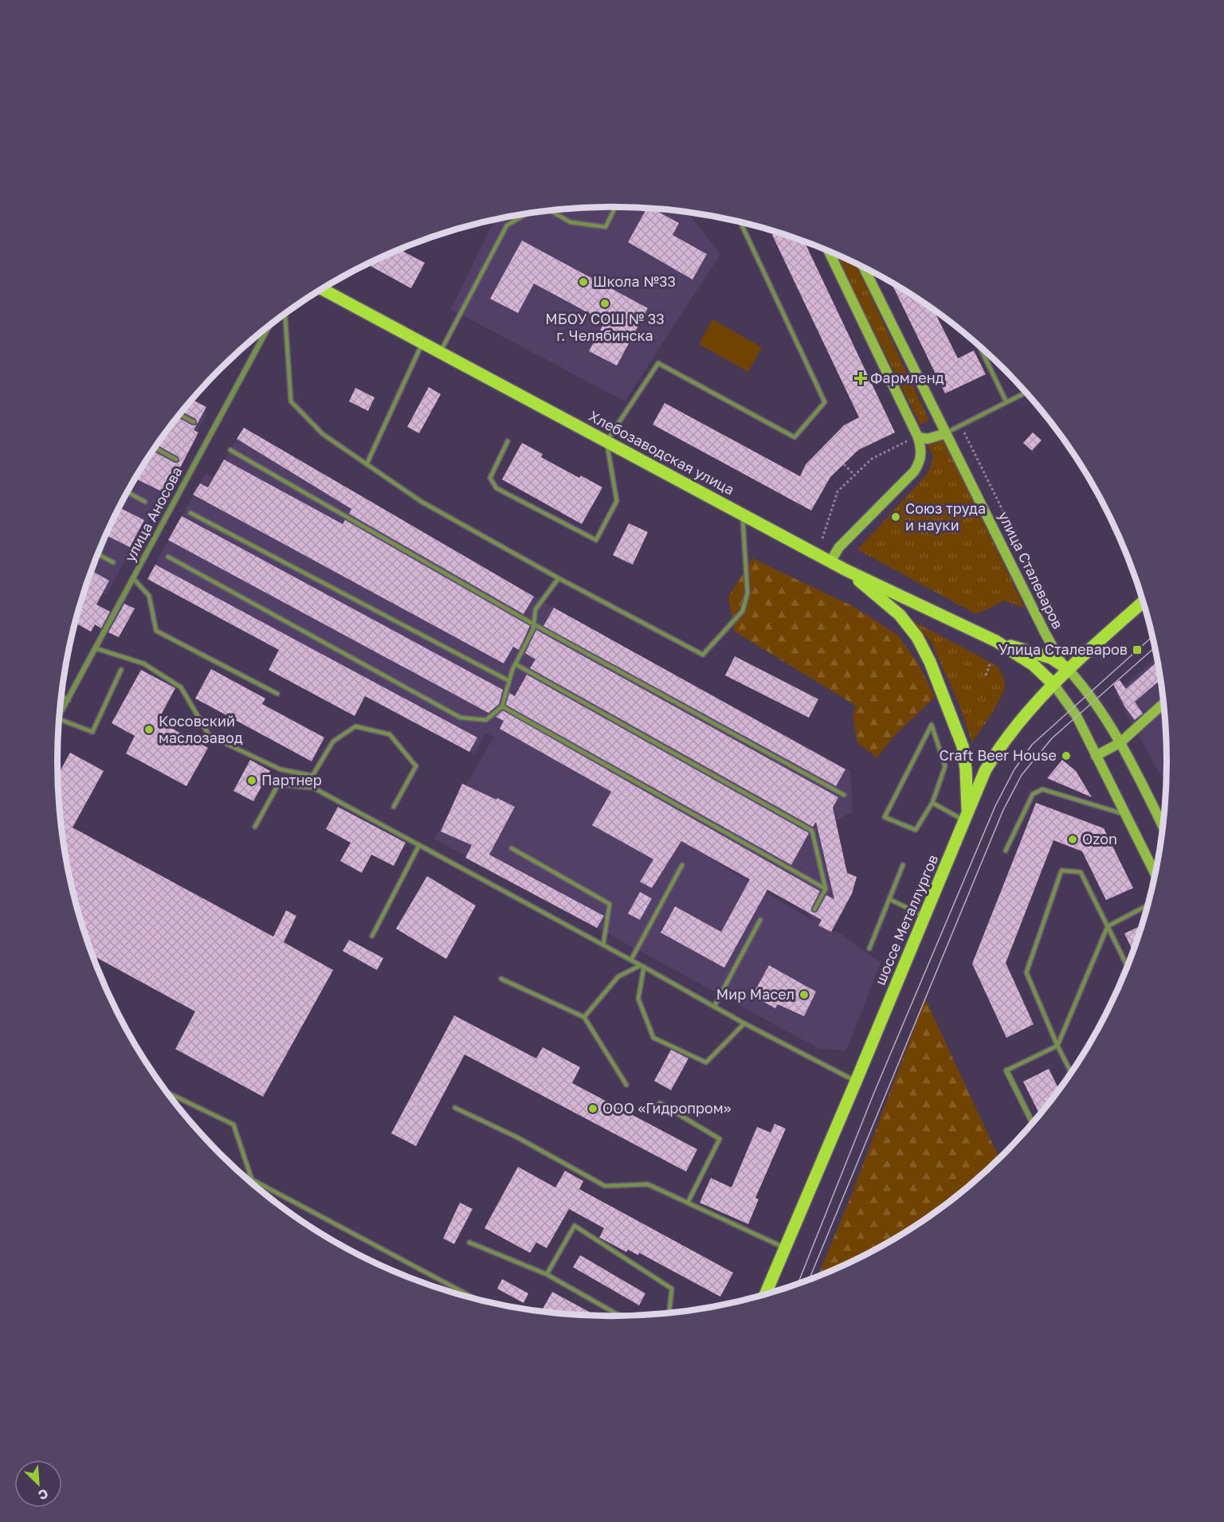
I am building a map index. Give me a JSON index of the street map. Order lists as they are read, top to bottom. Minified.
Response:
{"streets":{"main road":["Хлебозаводская улица","шоссе Металлургов"],"street":["улица Аносова","улица Сталеваров"]},"crossings":[["Хлебозаводская улица","улица Сталеваров"],["Хлебозаводская улица","шоссе Металлургов"],["улица Сталеваров","шоссе Металлургов"]],"places":{"other":["Школа №33","МБОУ СОШ № 33 г. Челябинска","Союз труда и науки","Косовский маслозавод","Craft Beer House","Партнер","Ozon","Мир Масел","ООО «Гидропром»"],"health":["Фармленд"],"transit":["Улица Сталеваров"]},"north":"bottom right"}
